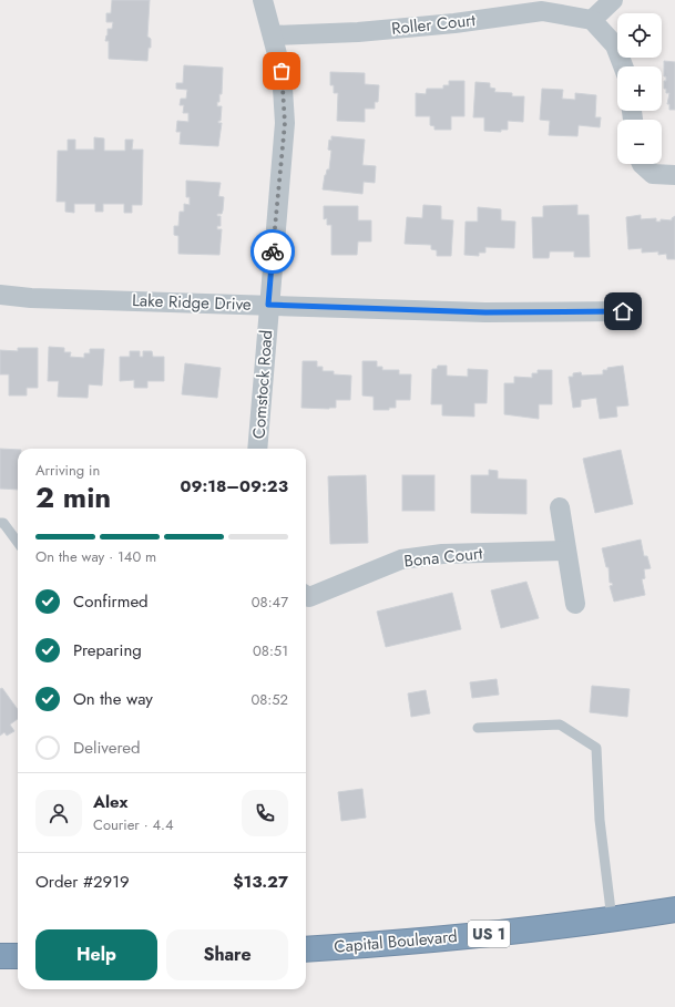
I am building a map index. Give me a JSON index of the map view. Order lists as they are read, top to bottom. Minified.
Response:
{"streets":{"highway":["US 1","Capital Boulevard"],"street":["Roller Court","Lake Ridge Drive","Comstock Road","Bona Court"]},"crossings":[["Roller Court","Comstock Road"],["Lake Ridge Drive","Comstock Road"]],"page":{"map_buttons":["+","−"],"heading":["2 min","Arriving in","09:18–09:23"],"panel":["Alex","Courier · 4.4","Order #2919","$13.27"],"bar":"On the way · 140 m","list":[["Confirmed","08:47"],["Preparing","08:51"],["On the way","08:52"],"Delivered"],"buttons":["Help","Share"]}}
